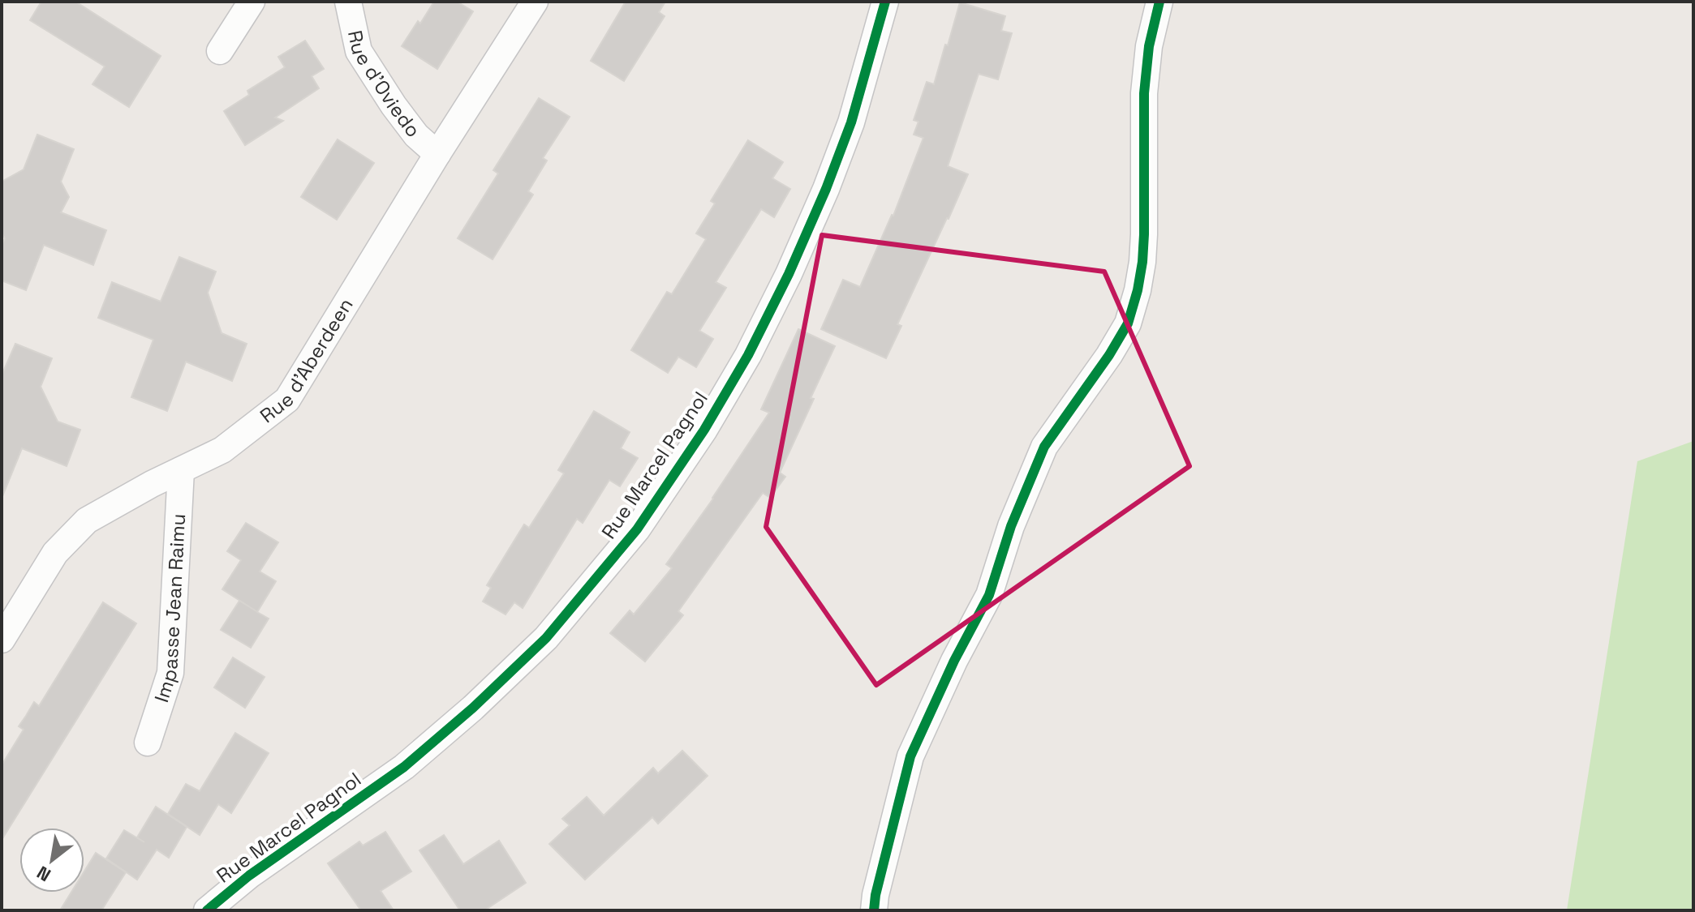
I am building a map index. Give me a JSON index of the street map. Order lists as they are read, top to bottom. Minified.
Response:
{"streets":{"street":["Rue d'Oviedo","Rue d'Aberdeen","Rue Marcel Pagnol","Impasse Jean Raimu"]},"crossings":[["Rue d'Oviedo","Rue d'Aberdeen"],["Rue d'Aberdeen","Impasse Jean Raimu"]],"north":"bottom left"}
